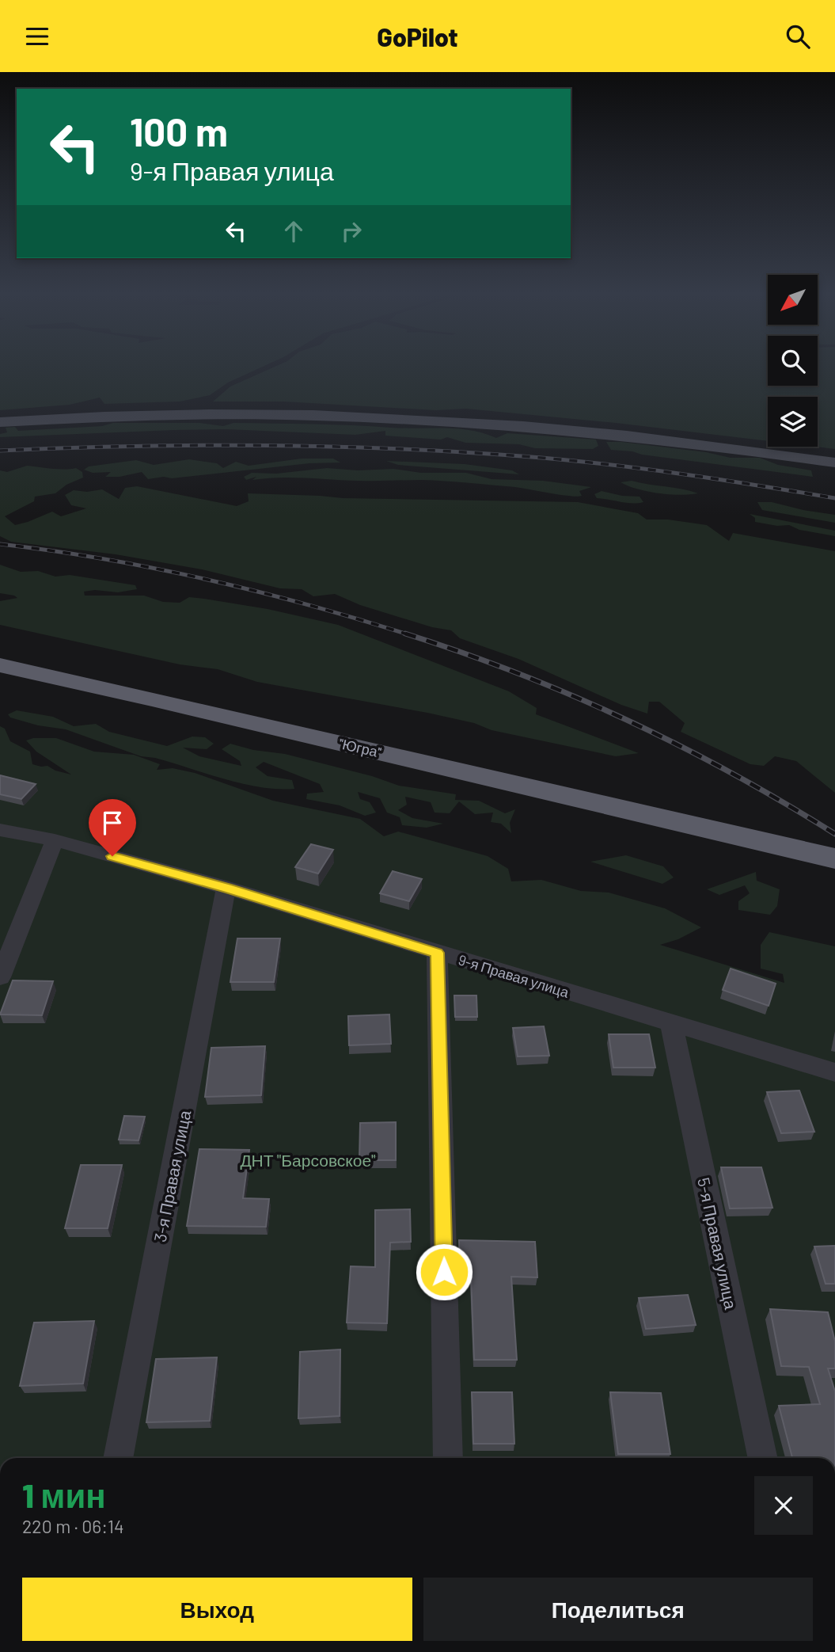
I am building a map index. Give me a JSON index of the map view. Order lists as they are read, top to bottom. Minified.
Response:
{"streets":{"highway":["\"Югра\""],"street":["9-я Правая улица","3-я Правая улица","5-я Правая улица"]},"crossings":[["9-я Правая улица","3-я Правая улица"],["9-я Правая улица","5-я Правая улица"]],"parks":["ДНТ \"Барсовское\""],"north":"bottom left","page":{"header":"GoPilot","turn":["100 m","9-я Правая улица"],"heading":["1 мин","220 m · 06:14"],"buttons":["Выход","Поделиться"]}}
